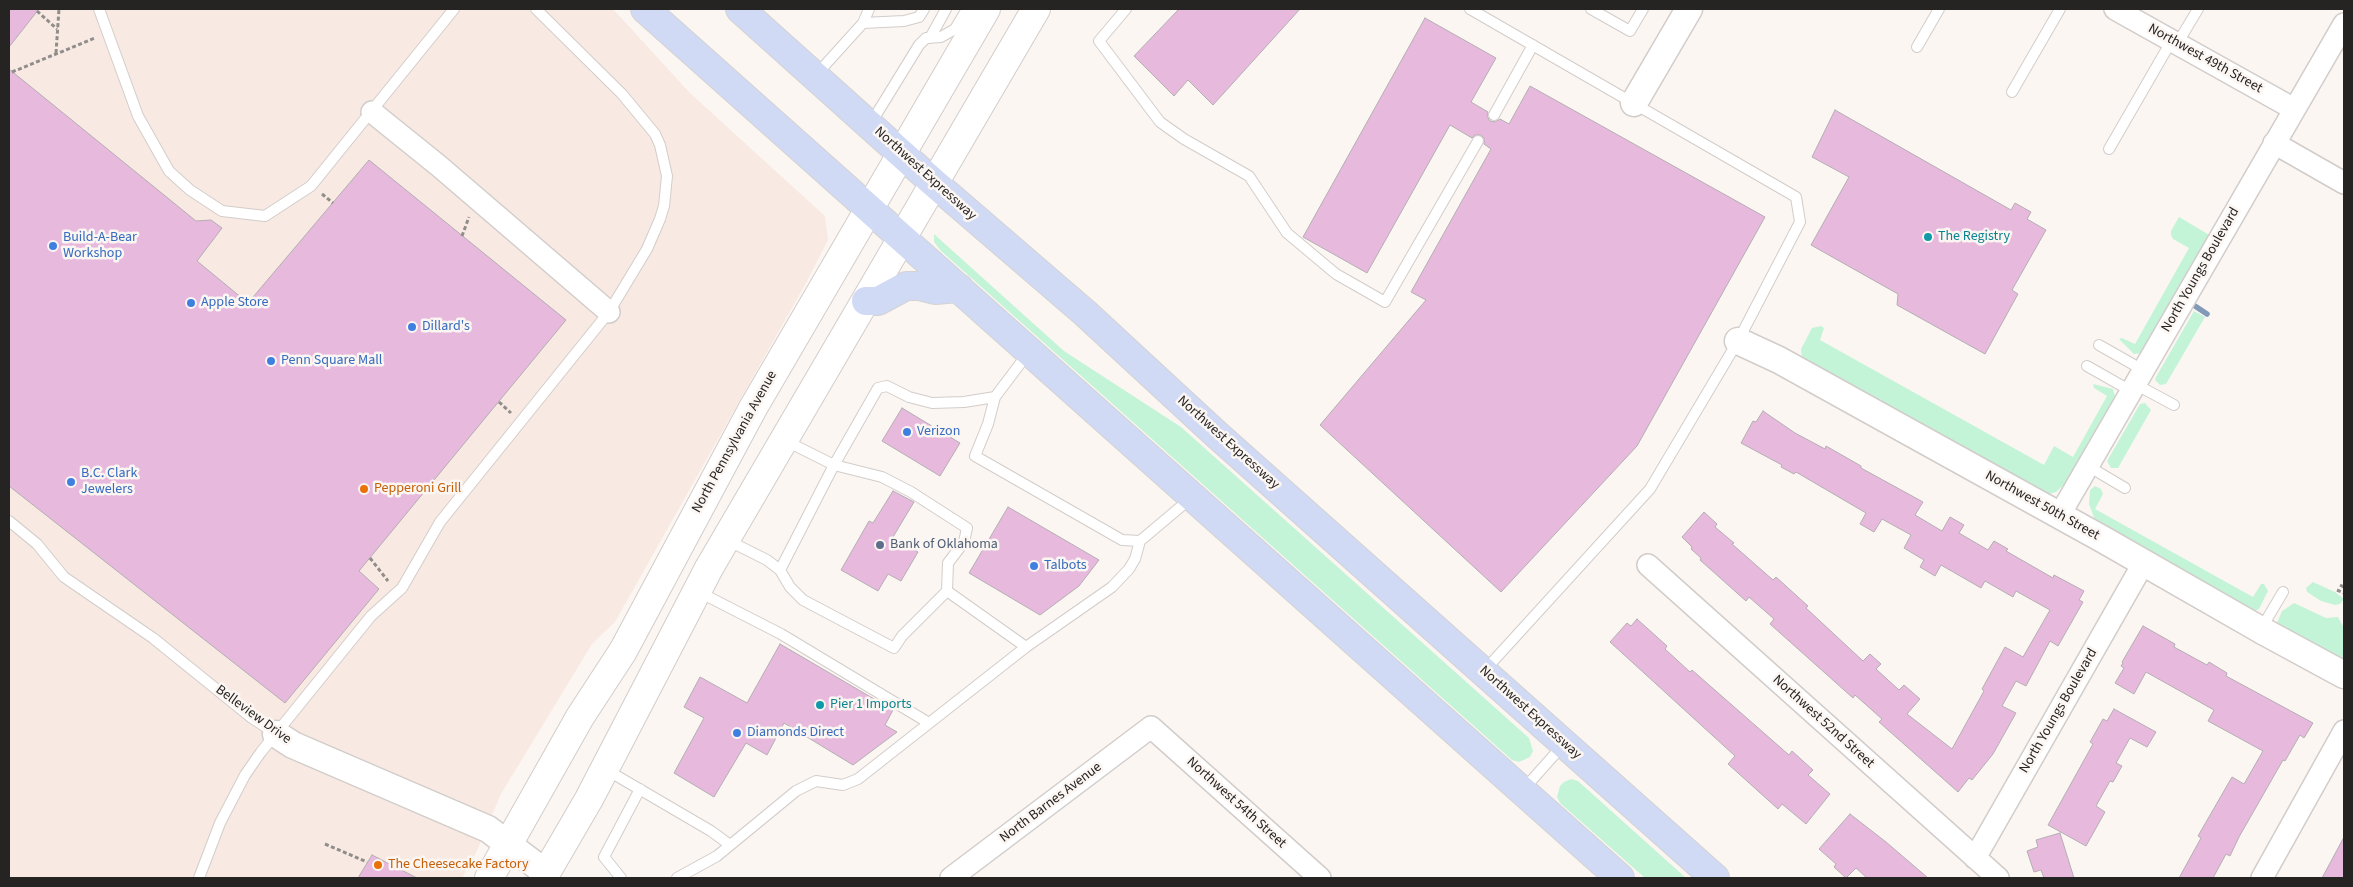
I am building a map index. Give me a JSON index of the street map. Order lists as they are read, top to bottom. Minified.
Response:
{"streets":{"highway":["Northwest Expressway"],"main road":["North Pennsylvania Avenue"],"street":["Northwest 49th Street","North Youngs Boulevard","Northwest 50th Street","Belleview Drive","Northwest 52nd Street","North Barnes Avenue","Northwest 54th Street"]},"crossings":[["Northwest 49th Street","North Youngs Boulevard"],["Northwest Expressway","North Pennsylvania Avenue"],["North Youngs Boulevard","Northwest 50th Street"],["North Youngs Boulevard","Northwest 52nd Street"],["North Pennsylvania Avenue","Belleview Drive"],["North Barnes Avenue","Northwest 54th Street"]],"places":["The Registry","Build-A-Bear Workshop","Apple Store","Dillard's","Penn Square Mall","Verizon","B.C. Clark Jewelers","Pepperoni Grill","Bank of Oklahoma","Talbots","Pier 1 Imports","Diamonds Direct","The Cheesecake Factory"]}
